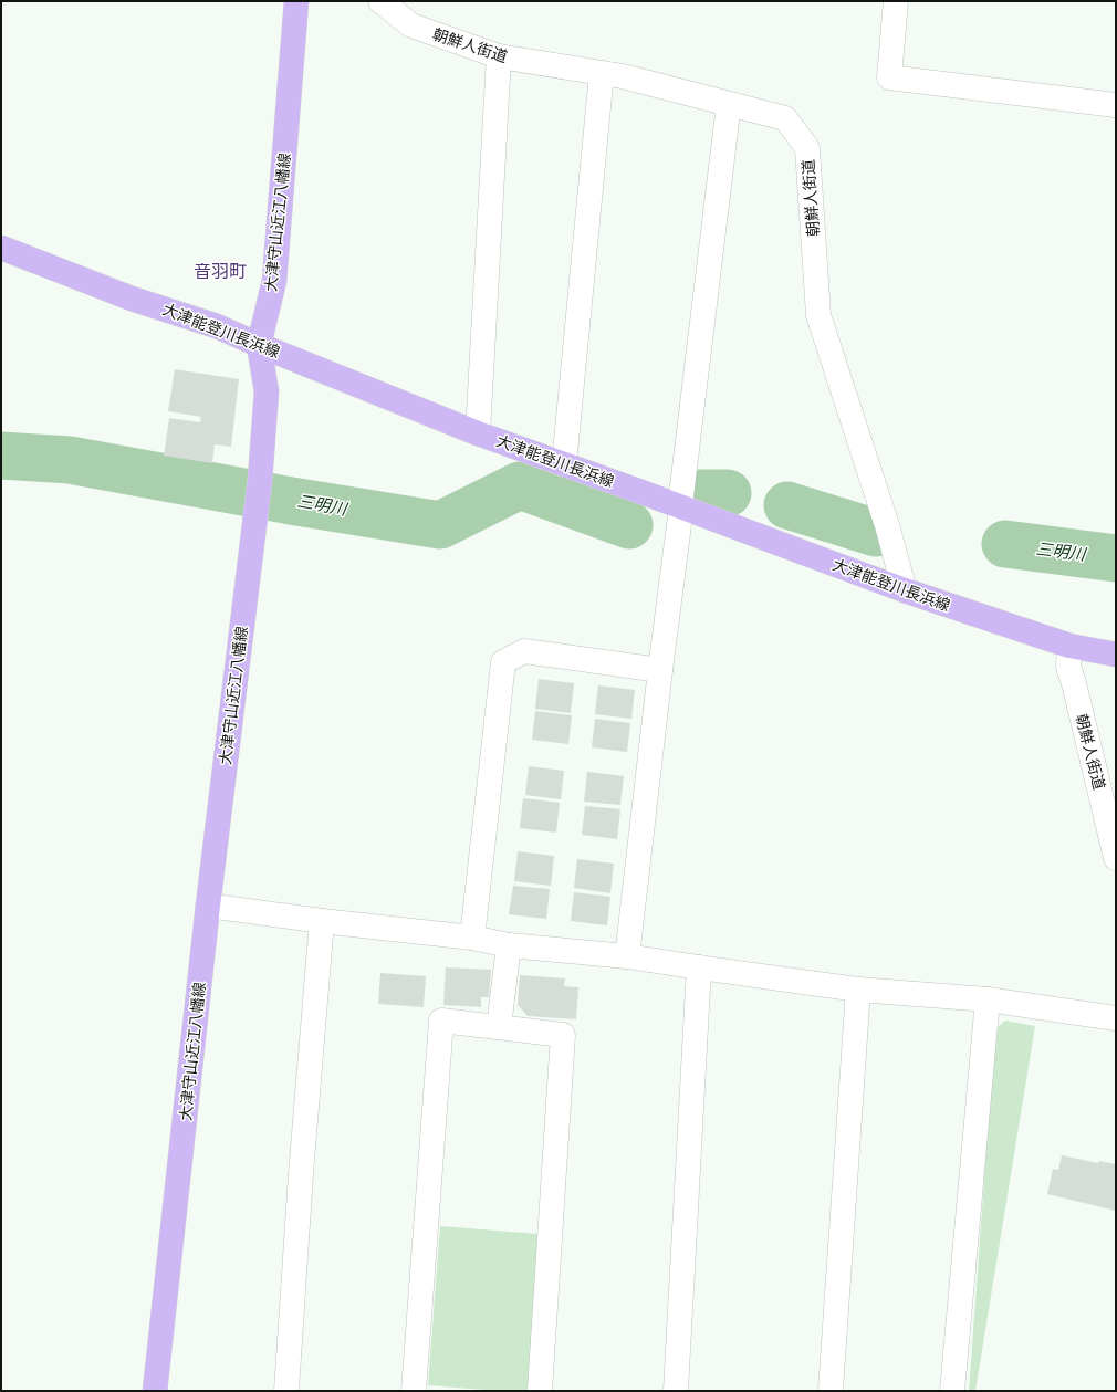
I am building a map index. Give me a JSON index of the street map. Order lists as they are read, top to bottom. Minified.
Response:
{"streets":{"main road":["大津守山近江八幡線","大津能登川長浜線"],"street":["朝鮮人街道"]},"crossings":[["朝鮮人街道","大津能登川長浜線"],["大津守山近江八幡線","大津能登川長浜線"]],"districts":["音羽町"],"water":["三明川"]}
